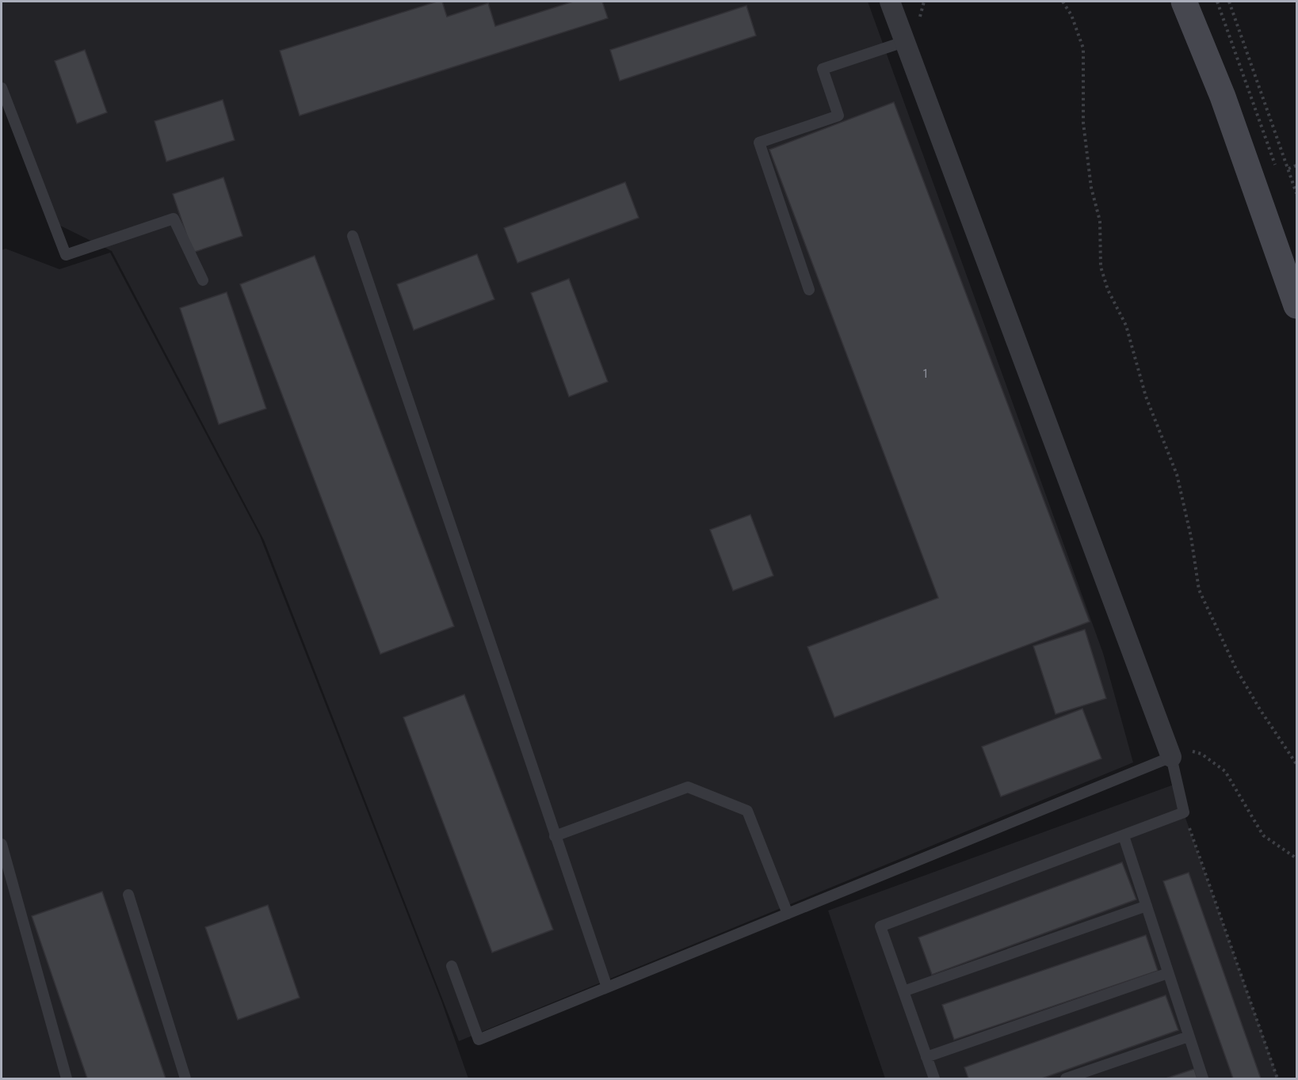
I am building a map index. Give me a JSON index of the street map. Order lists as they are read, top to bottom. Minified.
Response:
{"house_numbers":["1"]}
